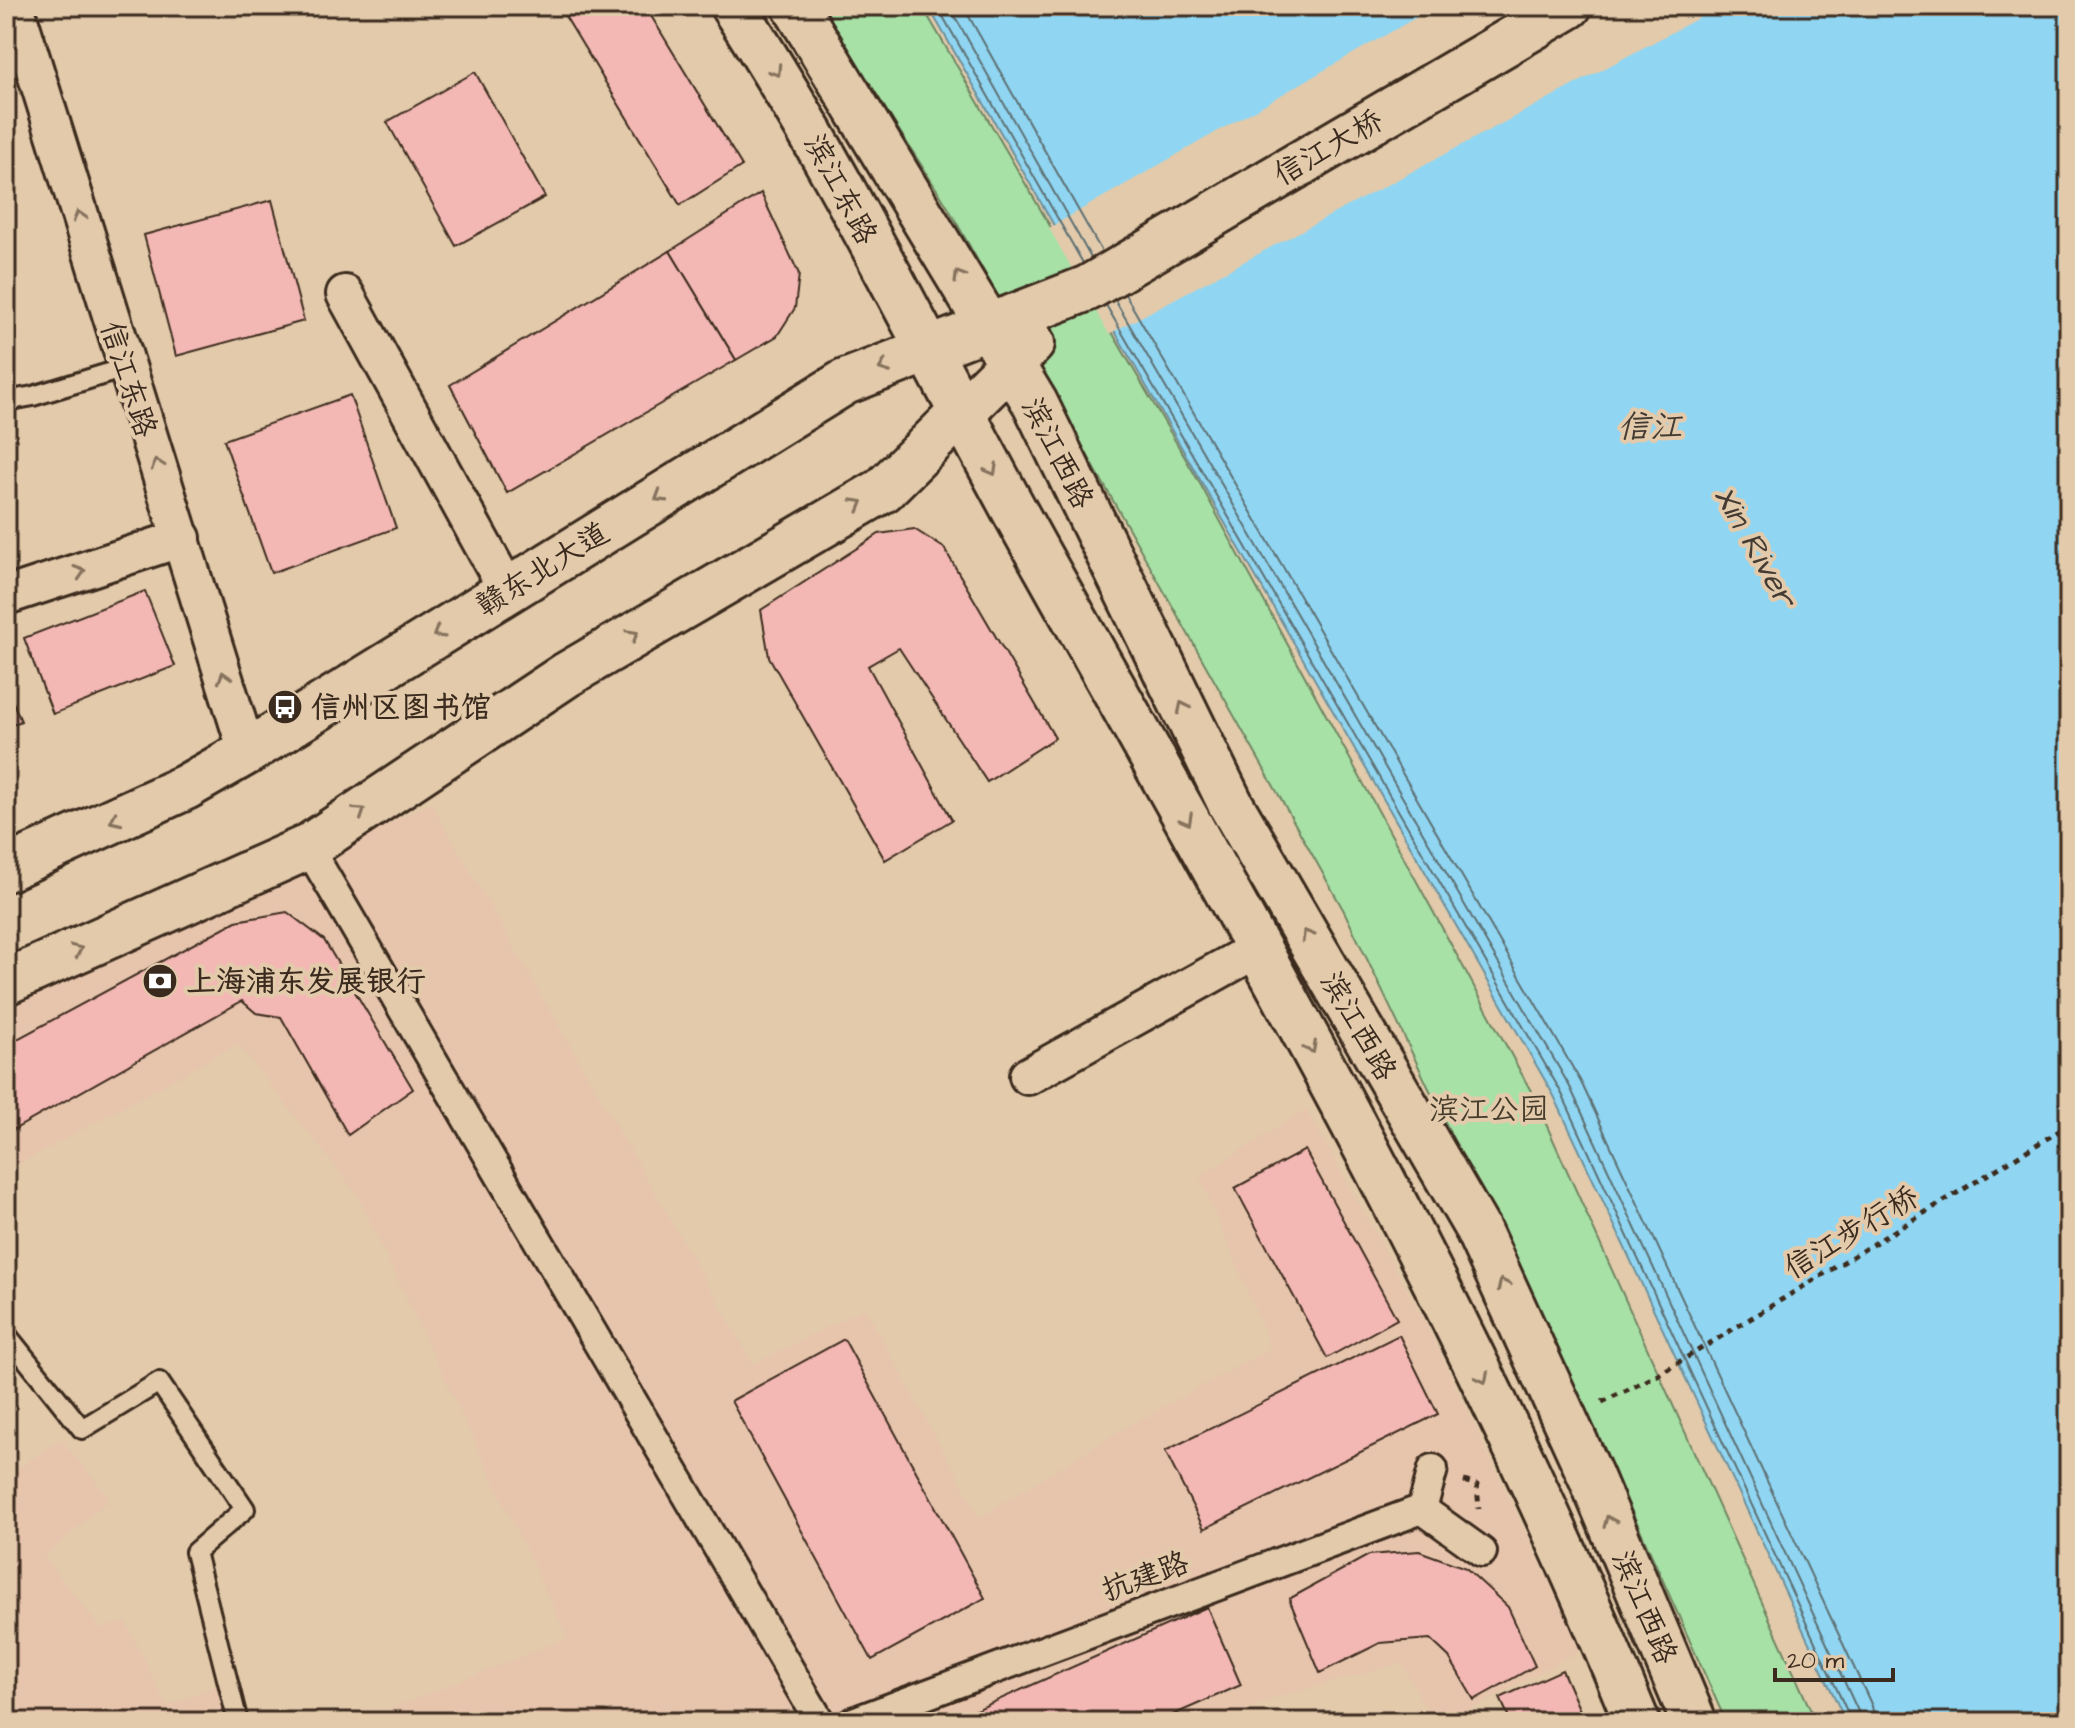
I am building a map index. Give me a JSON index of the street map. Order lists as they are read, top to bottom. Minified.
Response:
{"streets":{"main road":["信江大桥","滨江东路","滨江西路","赣东北大道"],"street":["信江东路","抗建路"],"path":["信江步行桥"]},"crossings":[["信江大桥","赣东北大道"],["滨江东路","滨江西路"],["滨江东路","赣东北大道"],["信江东路","赣东北大道"],["滨江西路","赣东北大道"]],"water":["信江","Xin River"],"parks":["滨江公园"],"places":{"bus stop":["信州区图书馆"],"bank":["上海浦东发展银行"]},"scale_bar":"20 m"}
